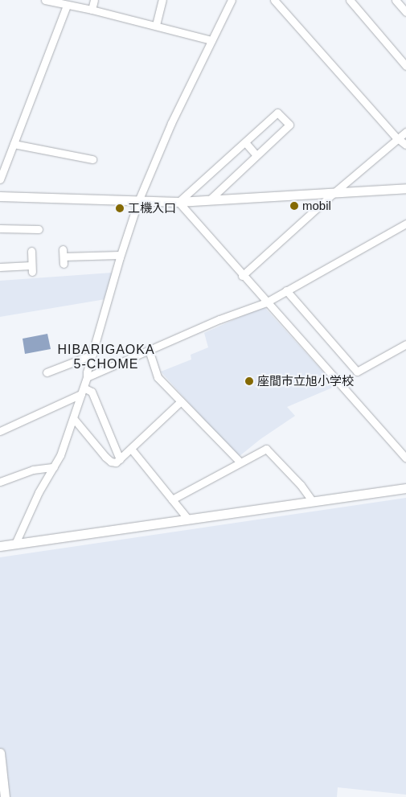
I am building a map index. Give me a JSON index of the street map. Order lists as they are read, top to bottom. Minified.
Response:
{"districts":["HIBARIGAOKA 5-CHOME"],"places":["mobil","工機入口","座間市立旭小学校"]}
